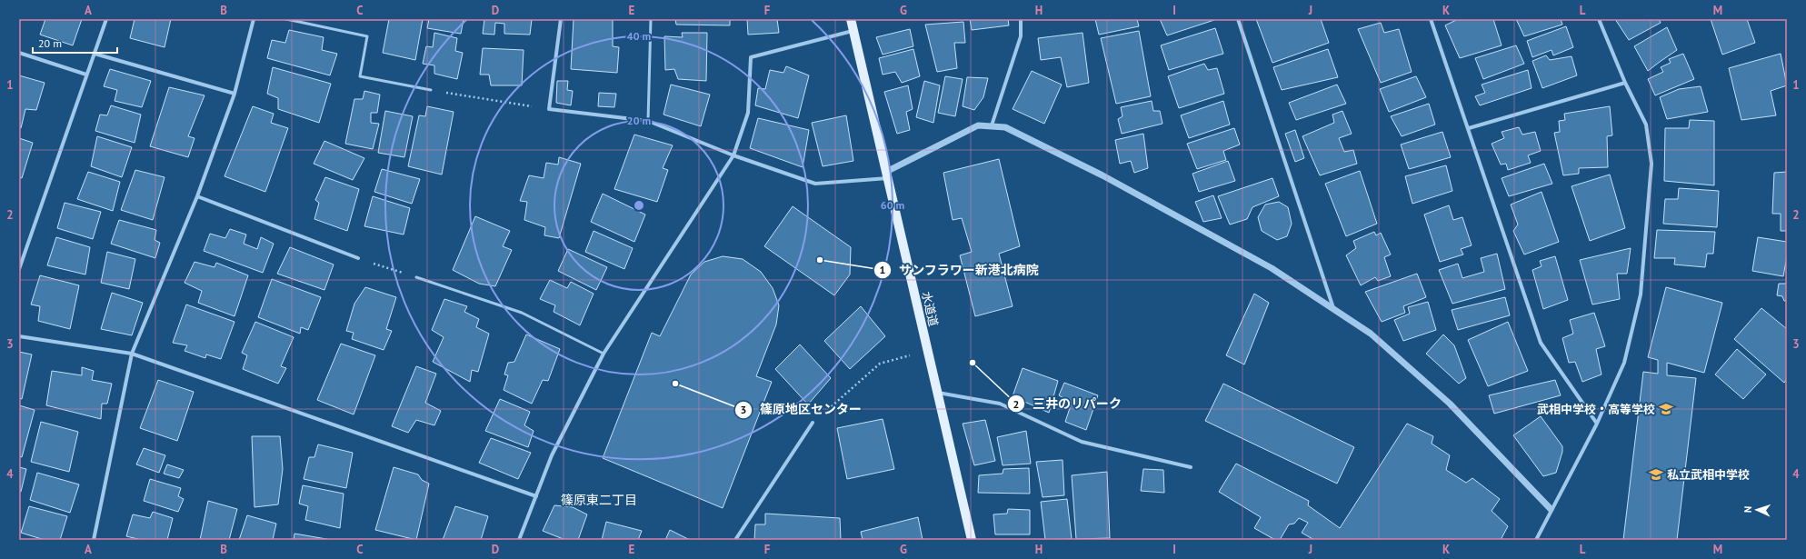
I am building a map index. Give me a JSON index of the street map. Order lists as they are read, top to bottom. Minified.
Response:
{"streets":{"main road":["水道道"]},"districts":["篠原東二丁目"],"places":{"other":["サンフラワー新港北病院","三井のリパーク","篠原地区センター"],"school or university":["武相中学校・高等学校","私立武相中学校"]},"scale_bar":"20 m","north":"left","grid":{"columns":["A","B","C","D","E","F","G","H","I","J","K","L","M"],"rows":["1","2","3","4"]},"rings":["40 m","20 m","60 m"]}
